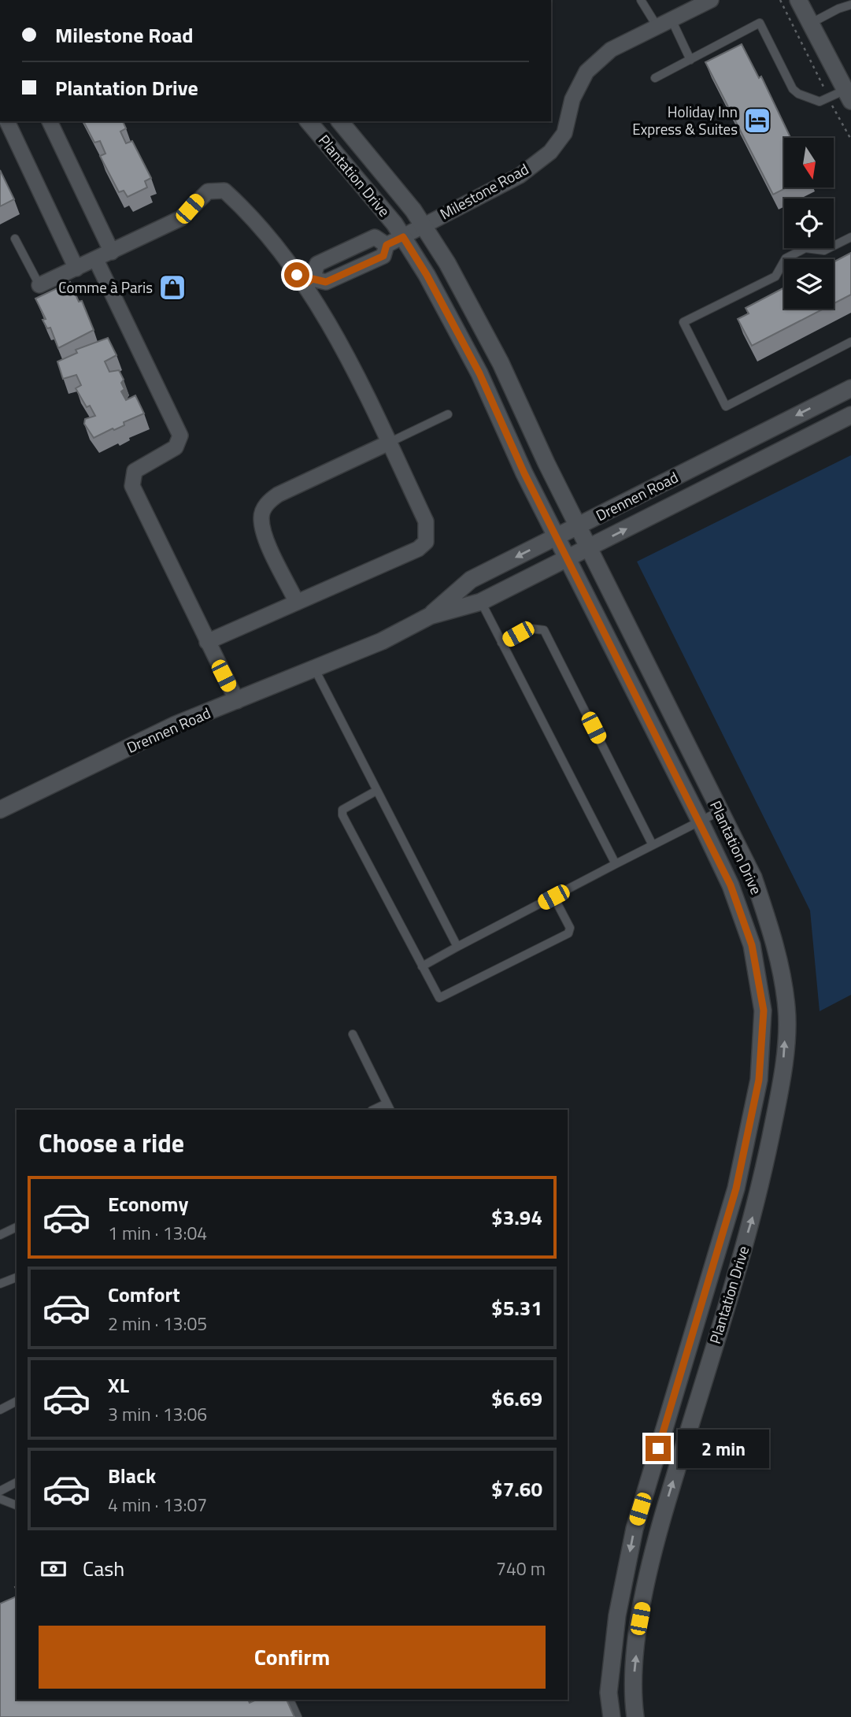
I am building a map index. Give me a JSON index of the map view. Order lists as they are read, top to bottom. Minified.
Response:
{"streets":{"street":["Plantation Drive","Milestone Road","Drennen Road"]},"crossings":[["Plantation Drive","Milestone Road"],["Plantation Drive","Drennen Road"]],"places":{"hotel":["Holiday Inn Express & Suites"],"shop":["Comme à Paris"]},"north":"bottom","page":{"banner":["Milestone Road","Plantation Drive"],"heading":"Choose a ride","list":[{"name":"Economy","note":"1 min · 13:04","value":"$3.94"},{"name":"Comfort","note":"2 min · 13:05","value":"$5.31"},{"name":"XL","note":"3 min · 13:06","value":"$6.69"},{"name":"Black","note":"4 min · 13:07","value":"$7.60"}],"bubble":"2 min","pay":["Cash","740 m"],"buttons":"Confirm"}}
